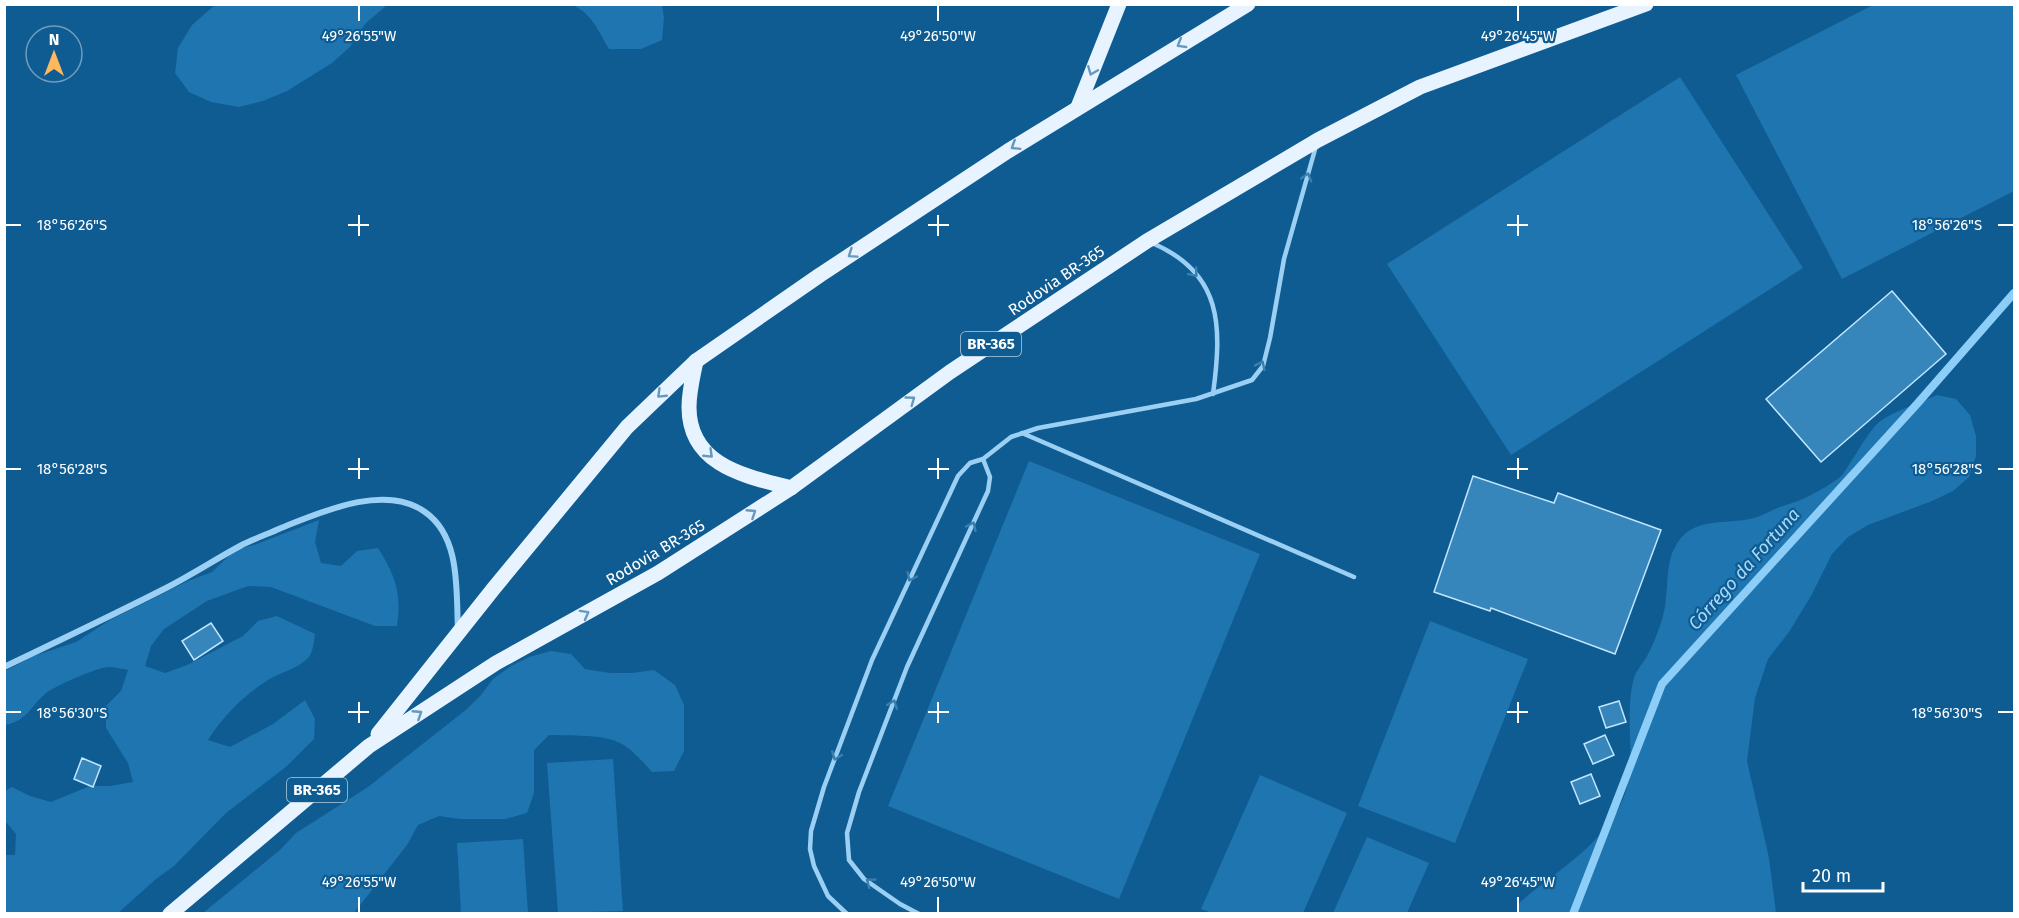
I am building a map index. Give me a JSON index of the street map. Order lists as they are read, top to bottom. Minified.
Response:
{"streets":{"main road":["Rodovia BR-365","BR-365"]},"water":["Córrego da Fortuna"],"scale_bar":"20 m","north":"top","coordinates":["49°26'55\"W","49°26'50\"W","49°26'45\"W","18°56'26\"S","18°56'28\"S","18°56'30\"S"]}
